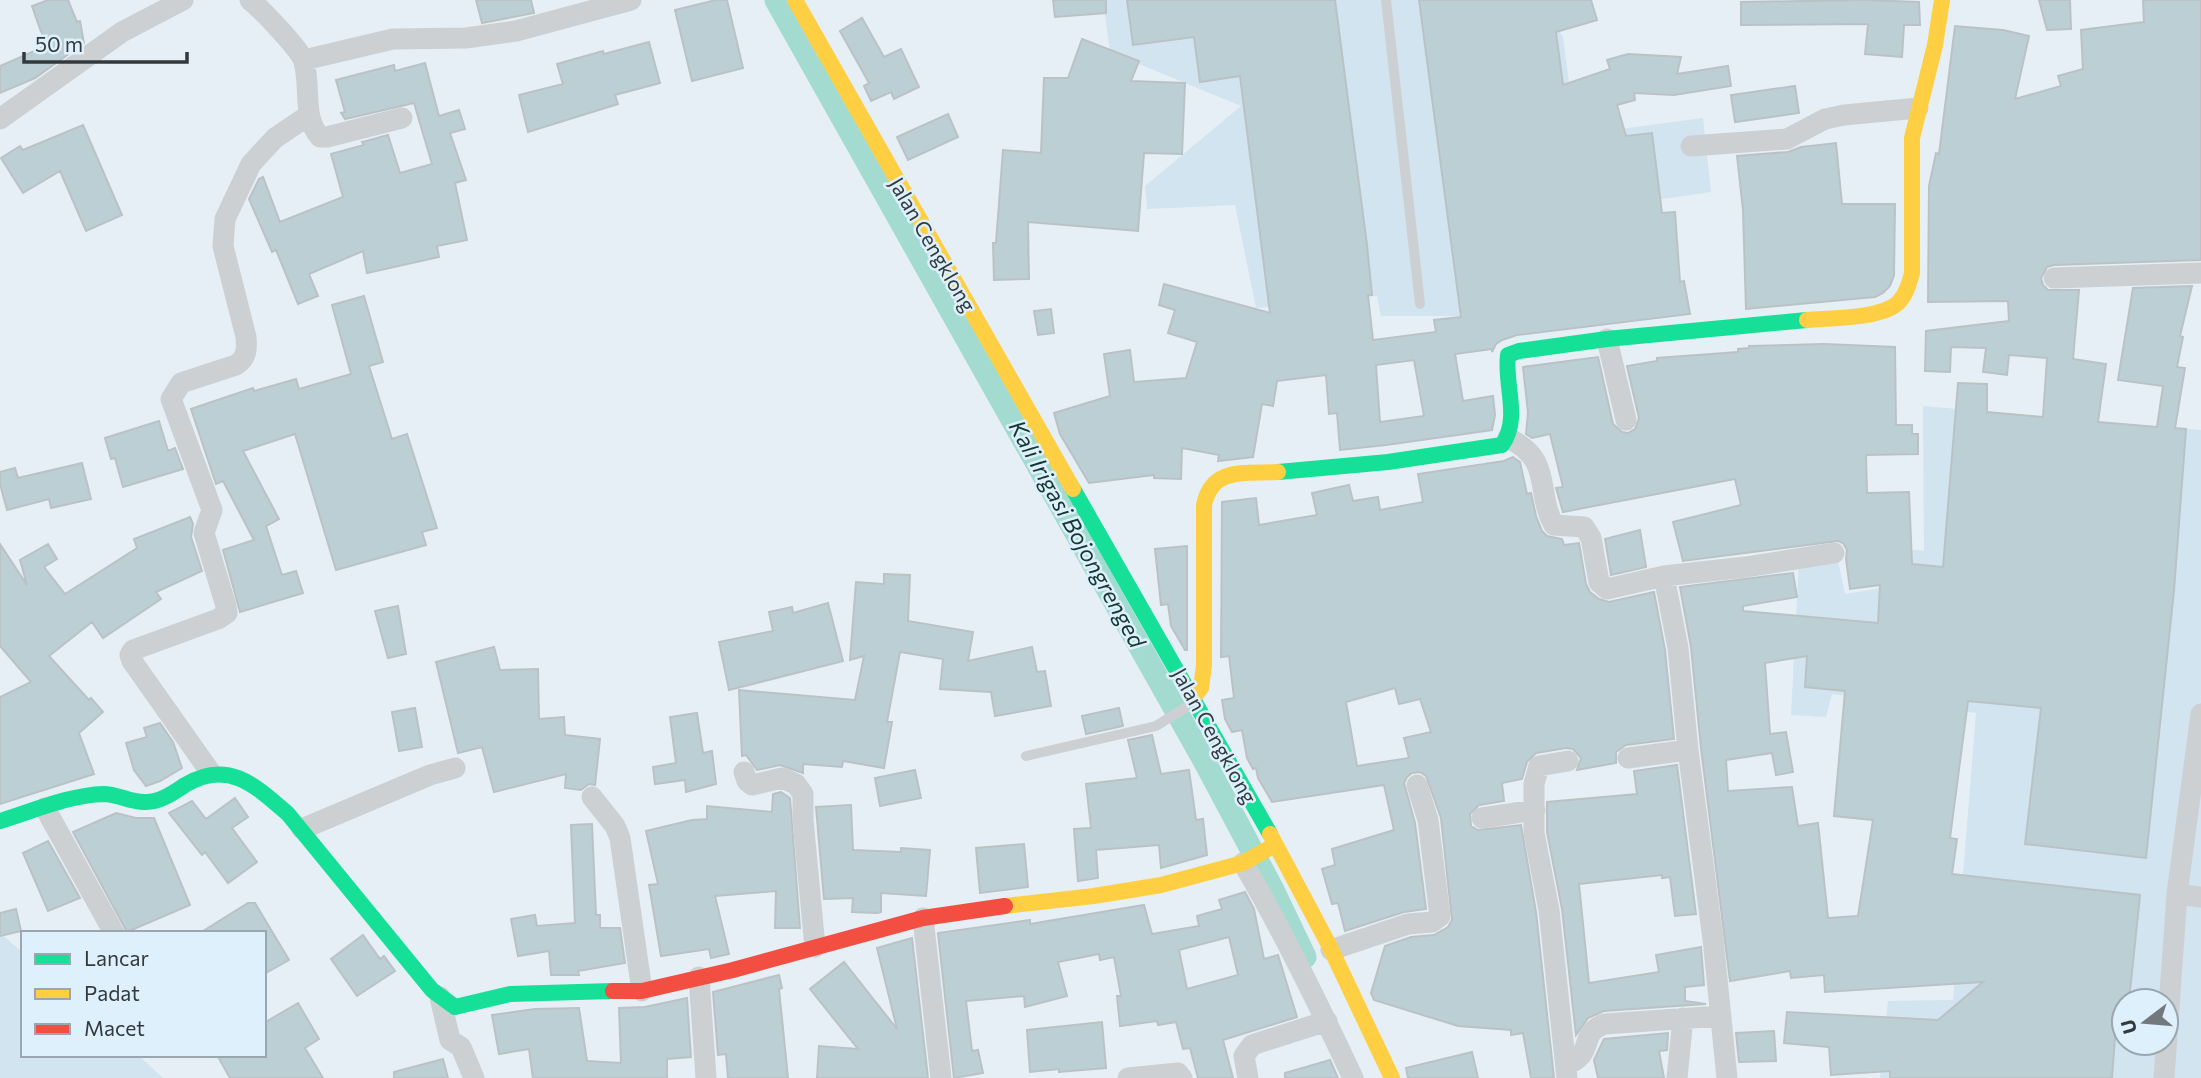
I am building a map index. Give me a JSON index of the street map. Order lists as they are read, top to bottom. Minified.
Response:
{"streets":{"street":["Jalan Cengklong"]},"water":["Kali Irigasi Bojongrenged"],"legend":["Lancar","Padat","Macet"],"scale_bar":"50 m","north":"left"}
